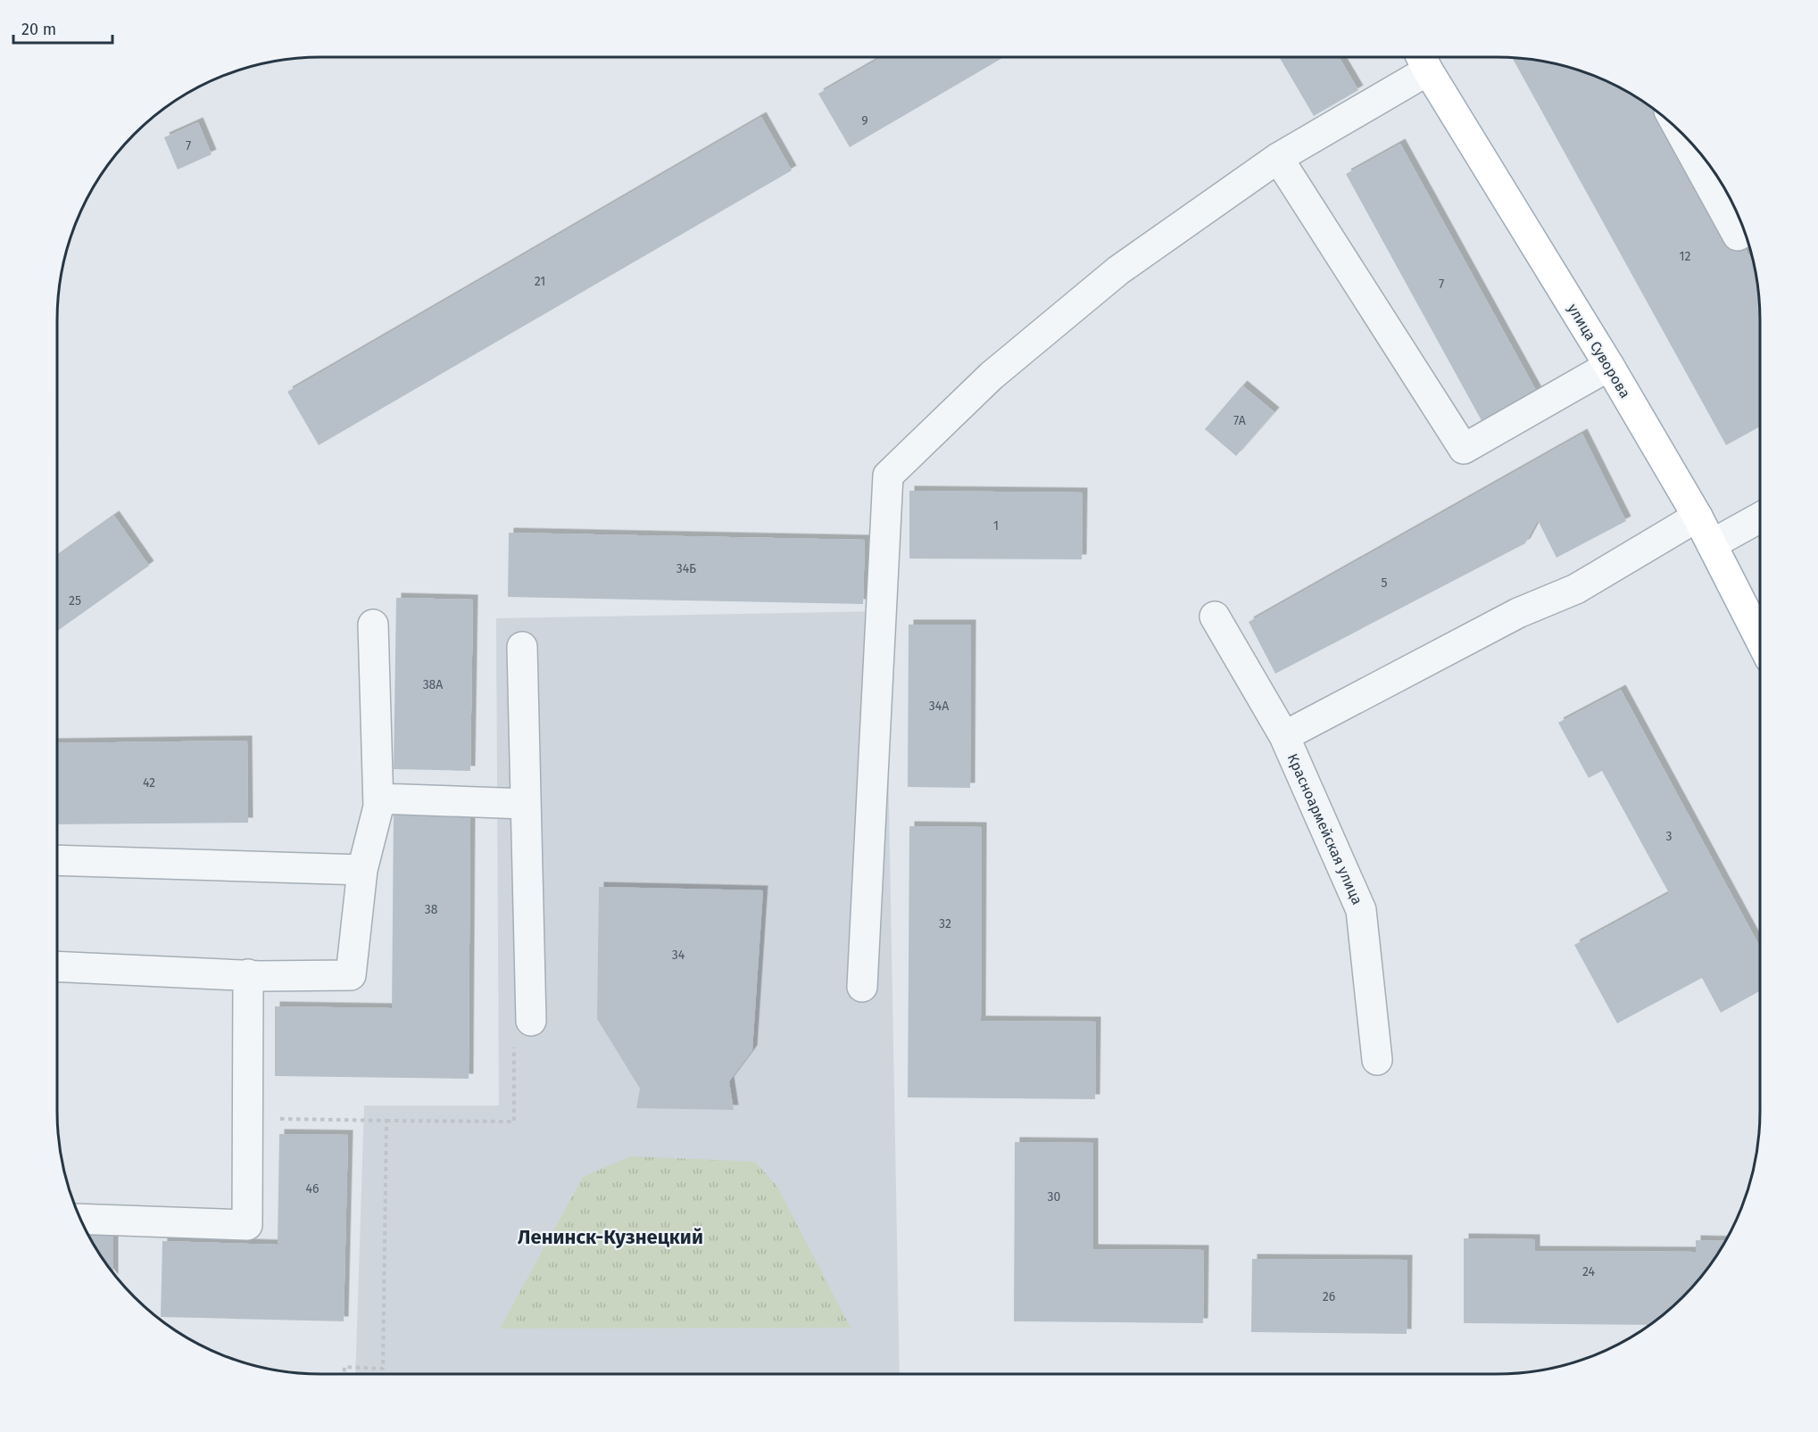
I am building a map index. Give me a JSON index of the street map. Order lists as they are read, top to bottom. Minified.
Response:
{"streets":{"main road":["улица Суворова"],"street":["Красноармейская улица"]},"districts":["Ленинск-Кузнецкий"],"house_numbers":["9","7","12","21","7","7А","1","34Б","5","25","38А","34А","42","3","38","32","34","46","30","24","26"],"scale_bar":"20 m"}
